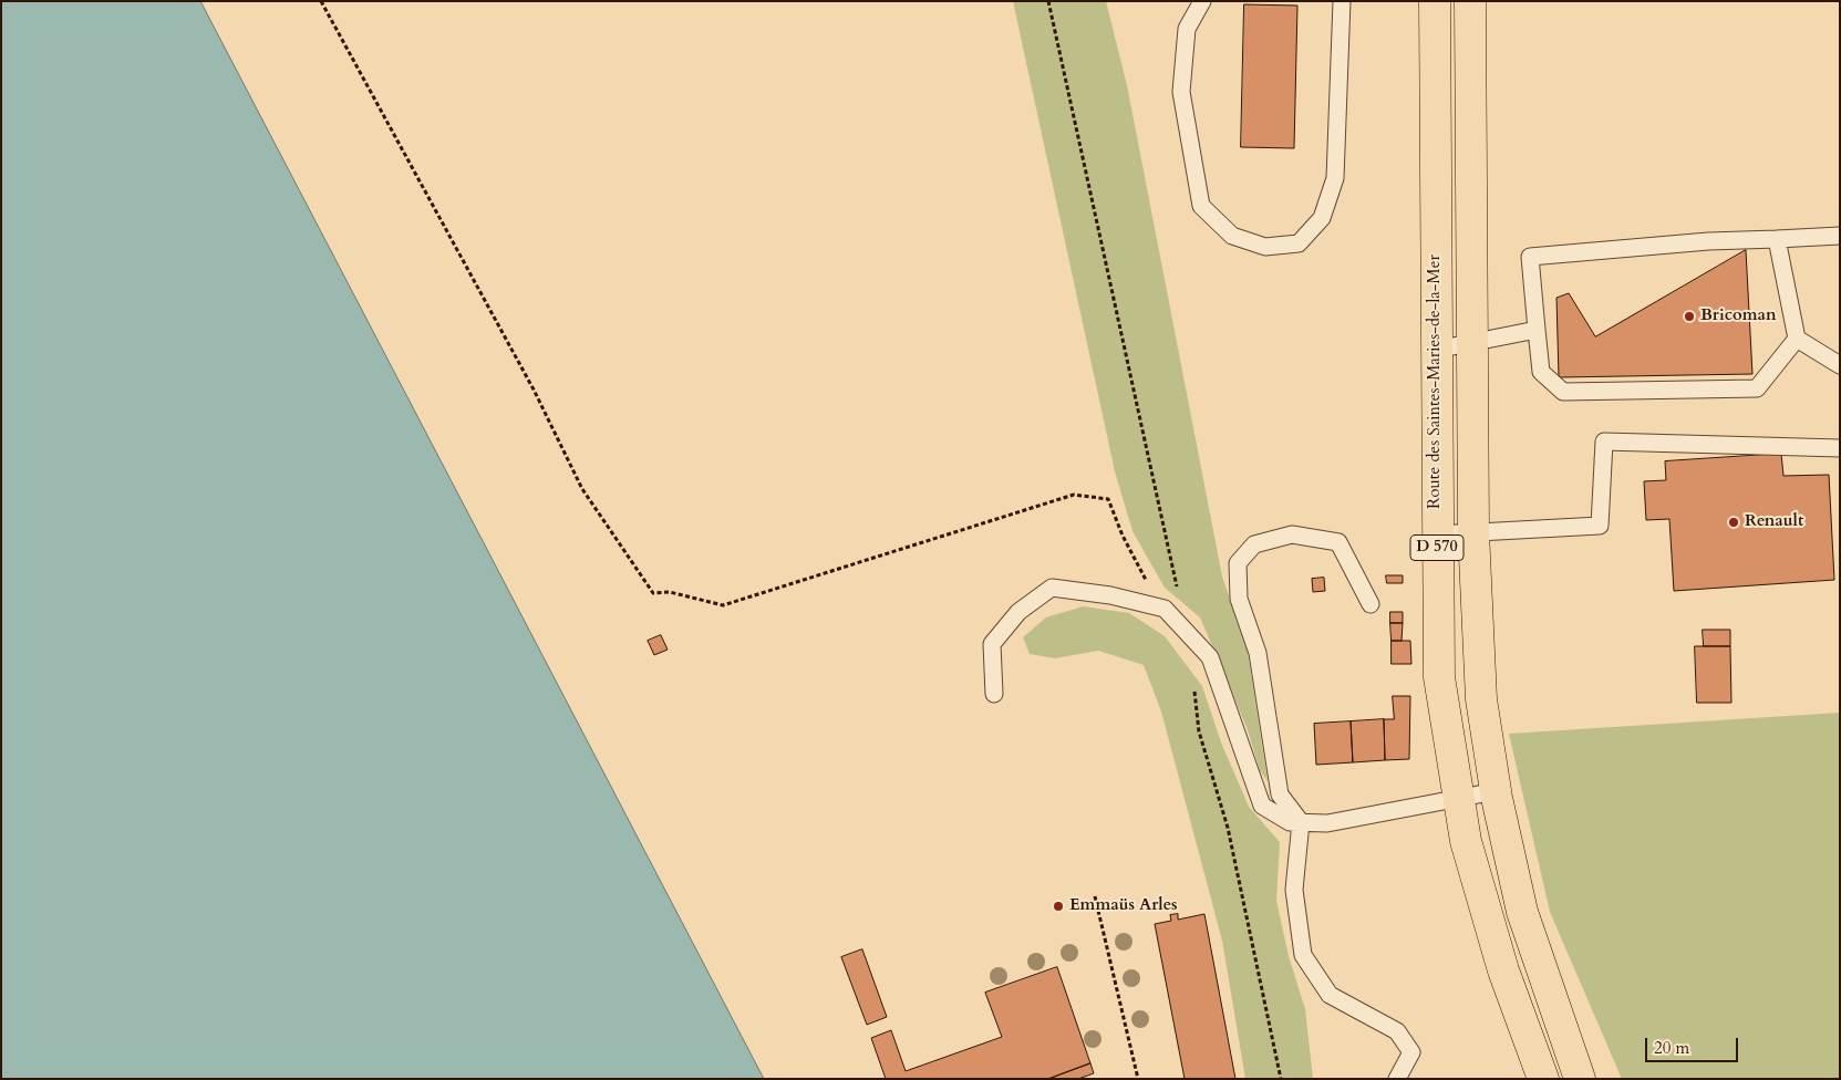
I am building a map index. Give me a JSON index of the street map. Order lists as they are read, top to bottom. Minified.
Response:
{"streets":{"main road":["Route des Saintes-Maries-de-la-Mer","D 570"]},"places":["Bricoman","Renault","Emmaüs Arles"],"scale_bar":"20 m"}
